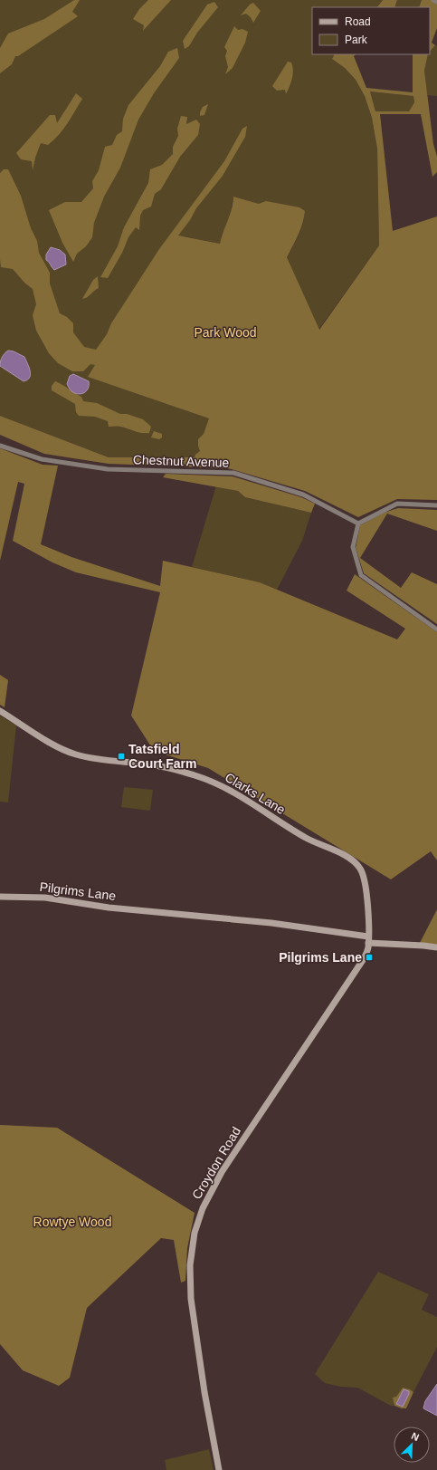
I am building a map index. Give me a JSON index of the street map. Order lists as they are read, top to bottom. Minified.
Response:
{"streets":{"main road":["Clarks Lane","Pilgrims Lane","Croydon Road"],"street":["Chestnut Avenue"]},"crossings":[["Clarks Lane","Pilgrims Lane"],["Clarks Lane","Croydon Road"],["Pilgrims Lane","Croydon Road"]],"parks":["Park Wood","Rowtye Wood"],"places":{"transit":["Tatsfield Court Farm","Pilgrims Lane"]},"legend":["Road","Park"],"north":"top right"}
